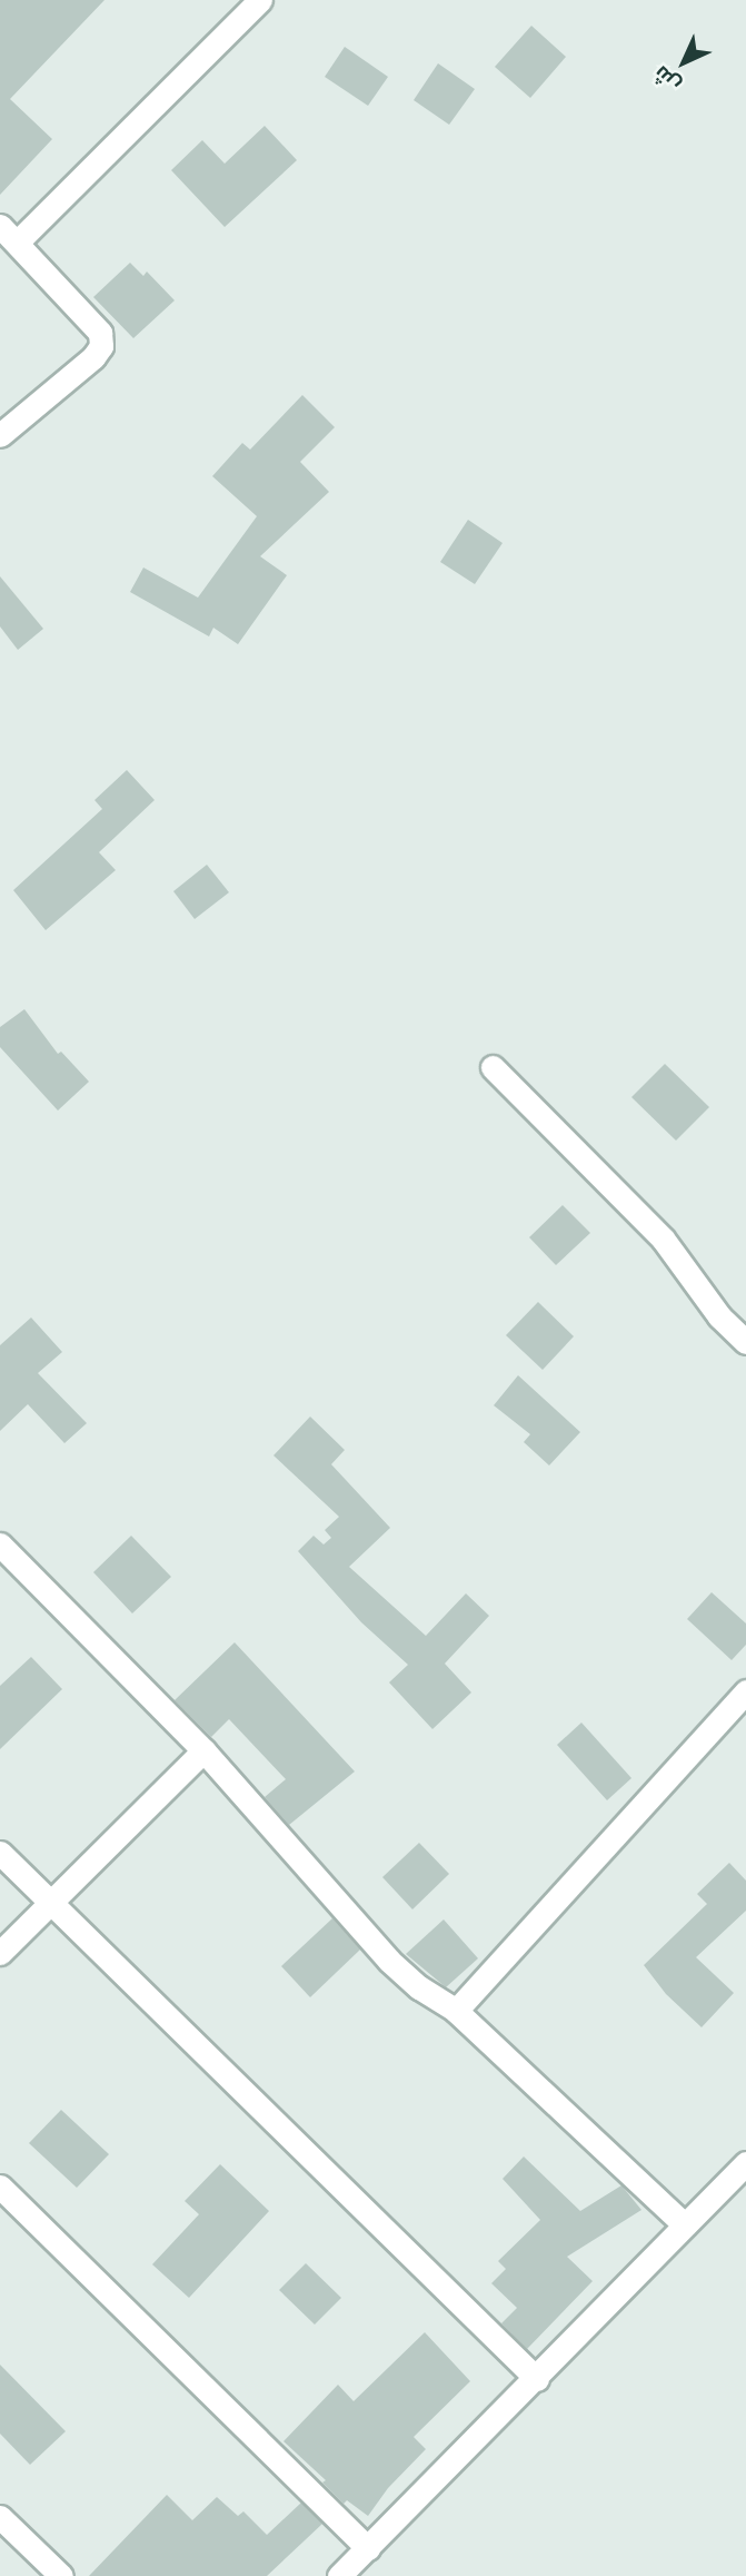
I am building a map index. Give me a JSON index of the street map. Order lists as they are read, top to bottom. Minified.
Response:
{"north":"bottom left"}
